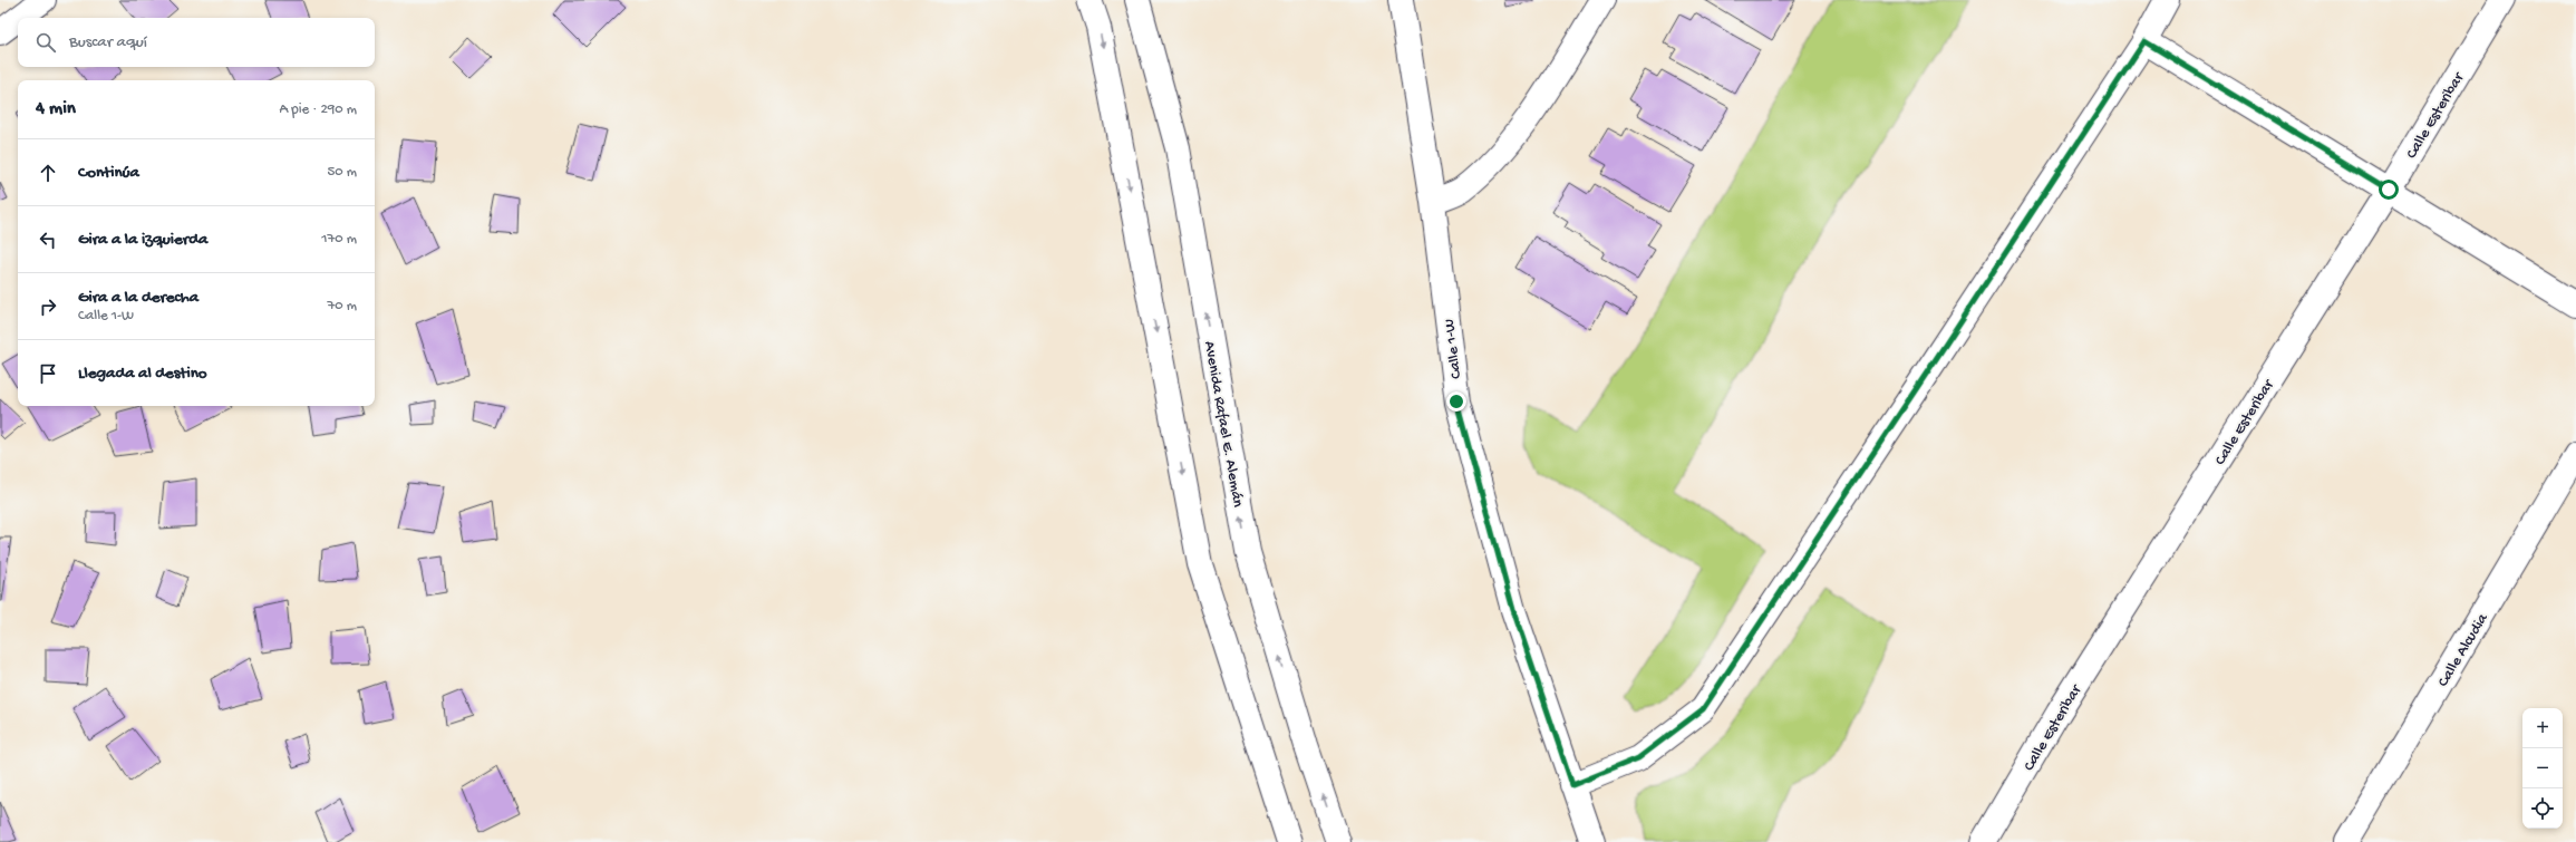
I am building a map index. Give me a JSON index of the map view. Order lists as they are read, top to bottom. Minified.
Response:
{"streets":{"street":["Calle Esteribar","Calle 1-W","Avenida Rafael E. Alemán","Calle Alcudia"]},"page":{"search":"Buscar aquí","heading":["4 min","A pie · 290 m"],"list":[["Continúa","50 m"],["Gira a la izquierda","170 m"],["Gira a la derecha","Calle 1-W","70 m"],"Llegada al destino"],"map_buttons":["+","−"]}}
